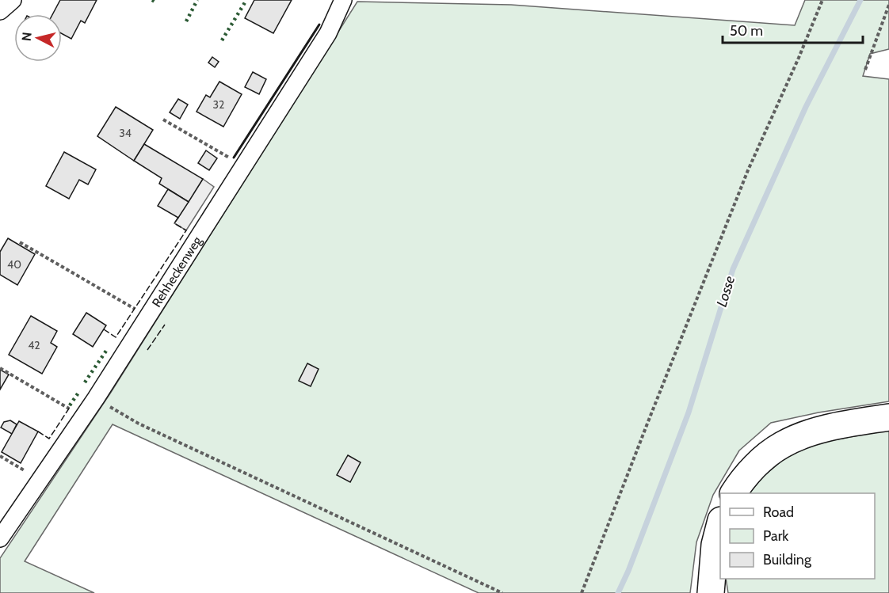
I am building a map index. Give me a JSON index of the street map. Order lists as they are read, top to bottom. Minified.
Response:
{"streets":{"street":["Rehheckenweg"]},"water":["Losse"],"house_numbers":["32","34","40","42"],"legend":["Road","Park","Building"],"scale_bar":"50 m","north":"left"}
